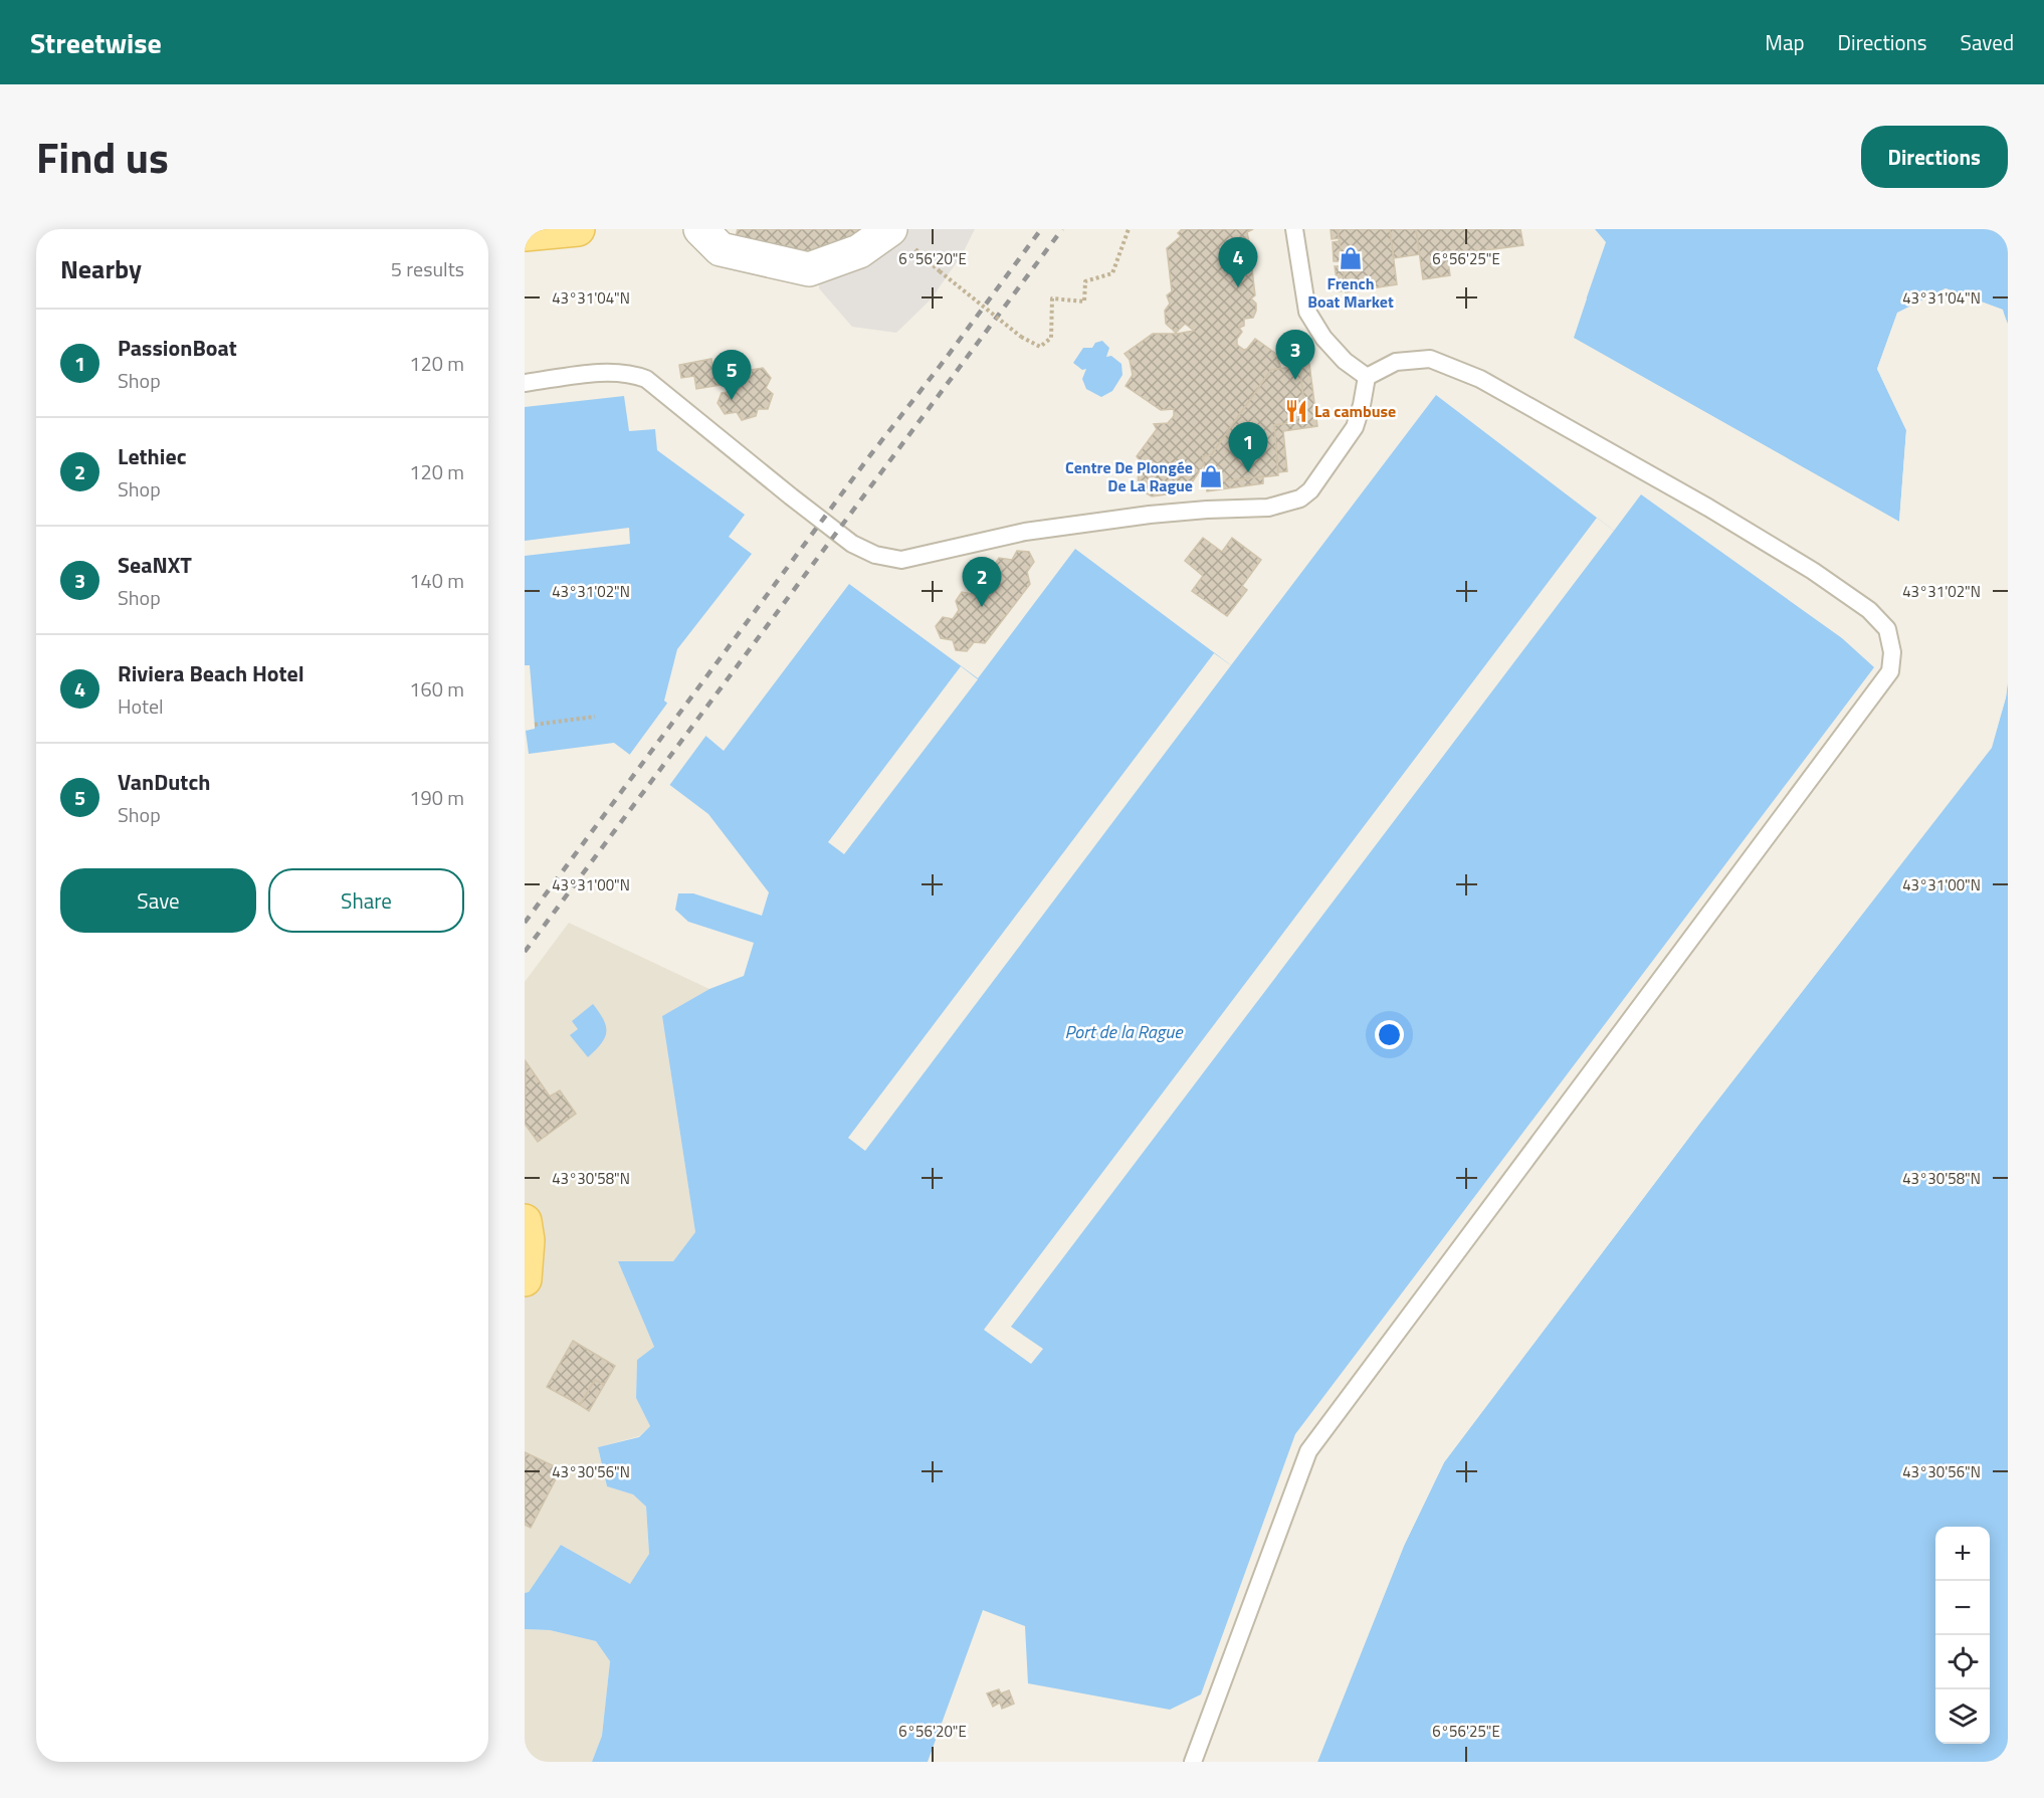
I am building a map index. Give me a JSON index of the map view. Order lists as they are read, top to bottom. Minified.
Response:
{"water":["Port de la Rague"],"places":{"shop":["French Boat Market","Centre De Plongée De La Rague"],"restaurant":["La cambuse"]},"page":{"header":"Streetwise","nav":["Map","Directions","Saved"],"title":"Find us","buttons":["Directions",["Save","Share"]],"heading":["Nearby","5 results"],"pins":["4","3","5","1","2"],"list":[{"mark":"1","name":"PassionBoat","note":"Shop","value":"120 m"},{"mark":"2","name":"Lethiec","note":"Shop","value":"120 m"},{"mark":"3","name":"SeaNXT","note":"Shop","value":"140 m"},{"mark":"4","name":"Riviera Beach Hotel","note":"Hotel","value":"160 m"},{"mark":"5","name":"VanDutch","note":"Shop","value":"190 m"}],"map_buttons":["+","−"]},"coordinates":["6°56'20\"E","6°56'25\"E","43°31'04\"N","43°31'02\"N","43°31'00\"N","43°30'58\"N","43°30'56\"N"]}
